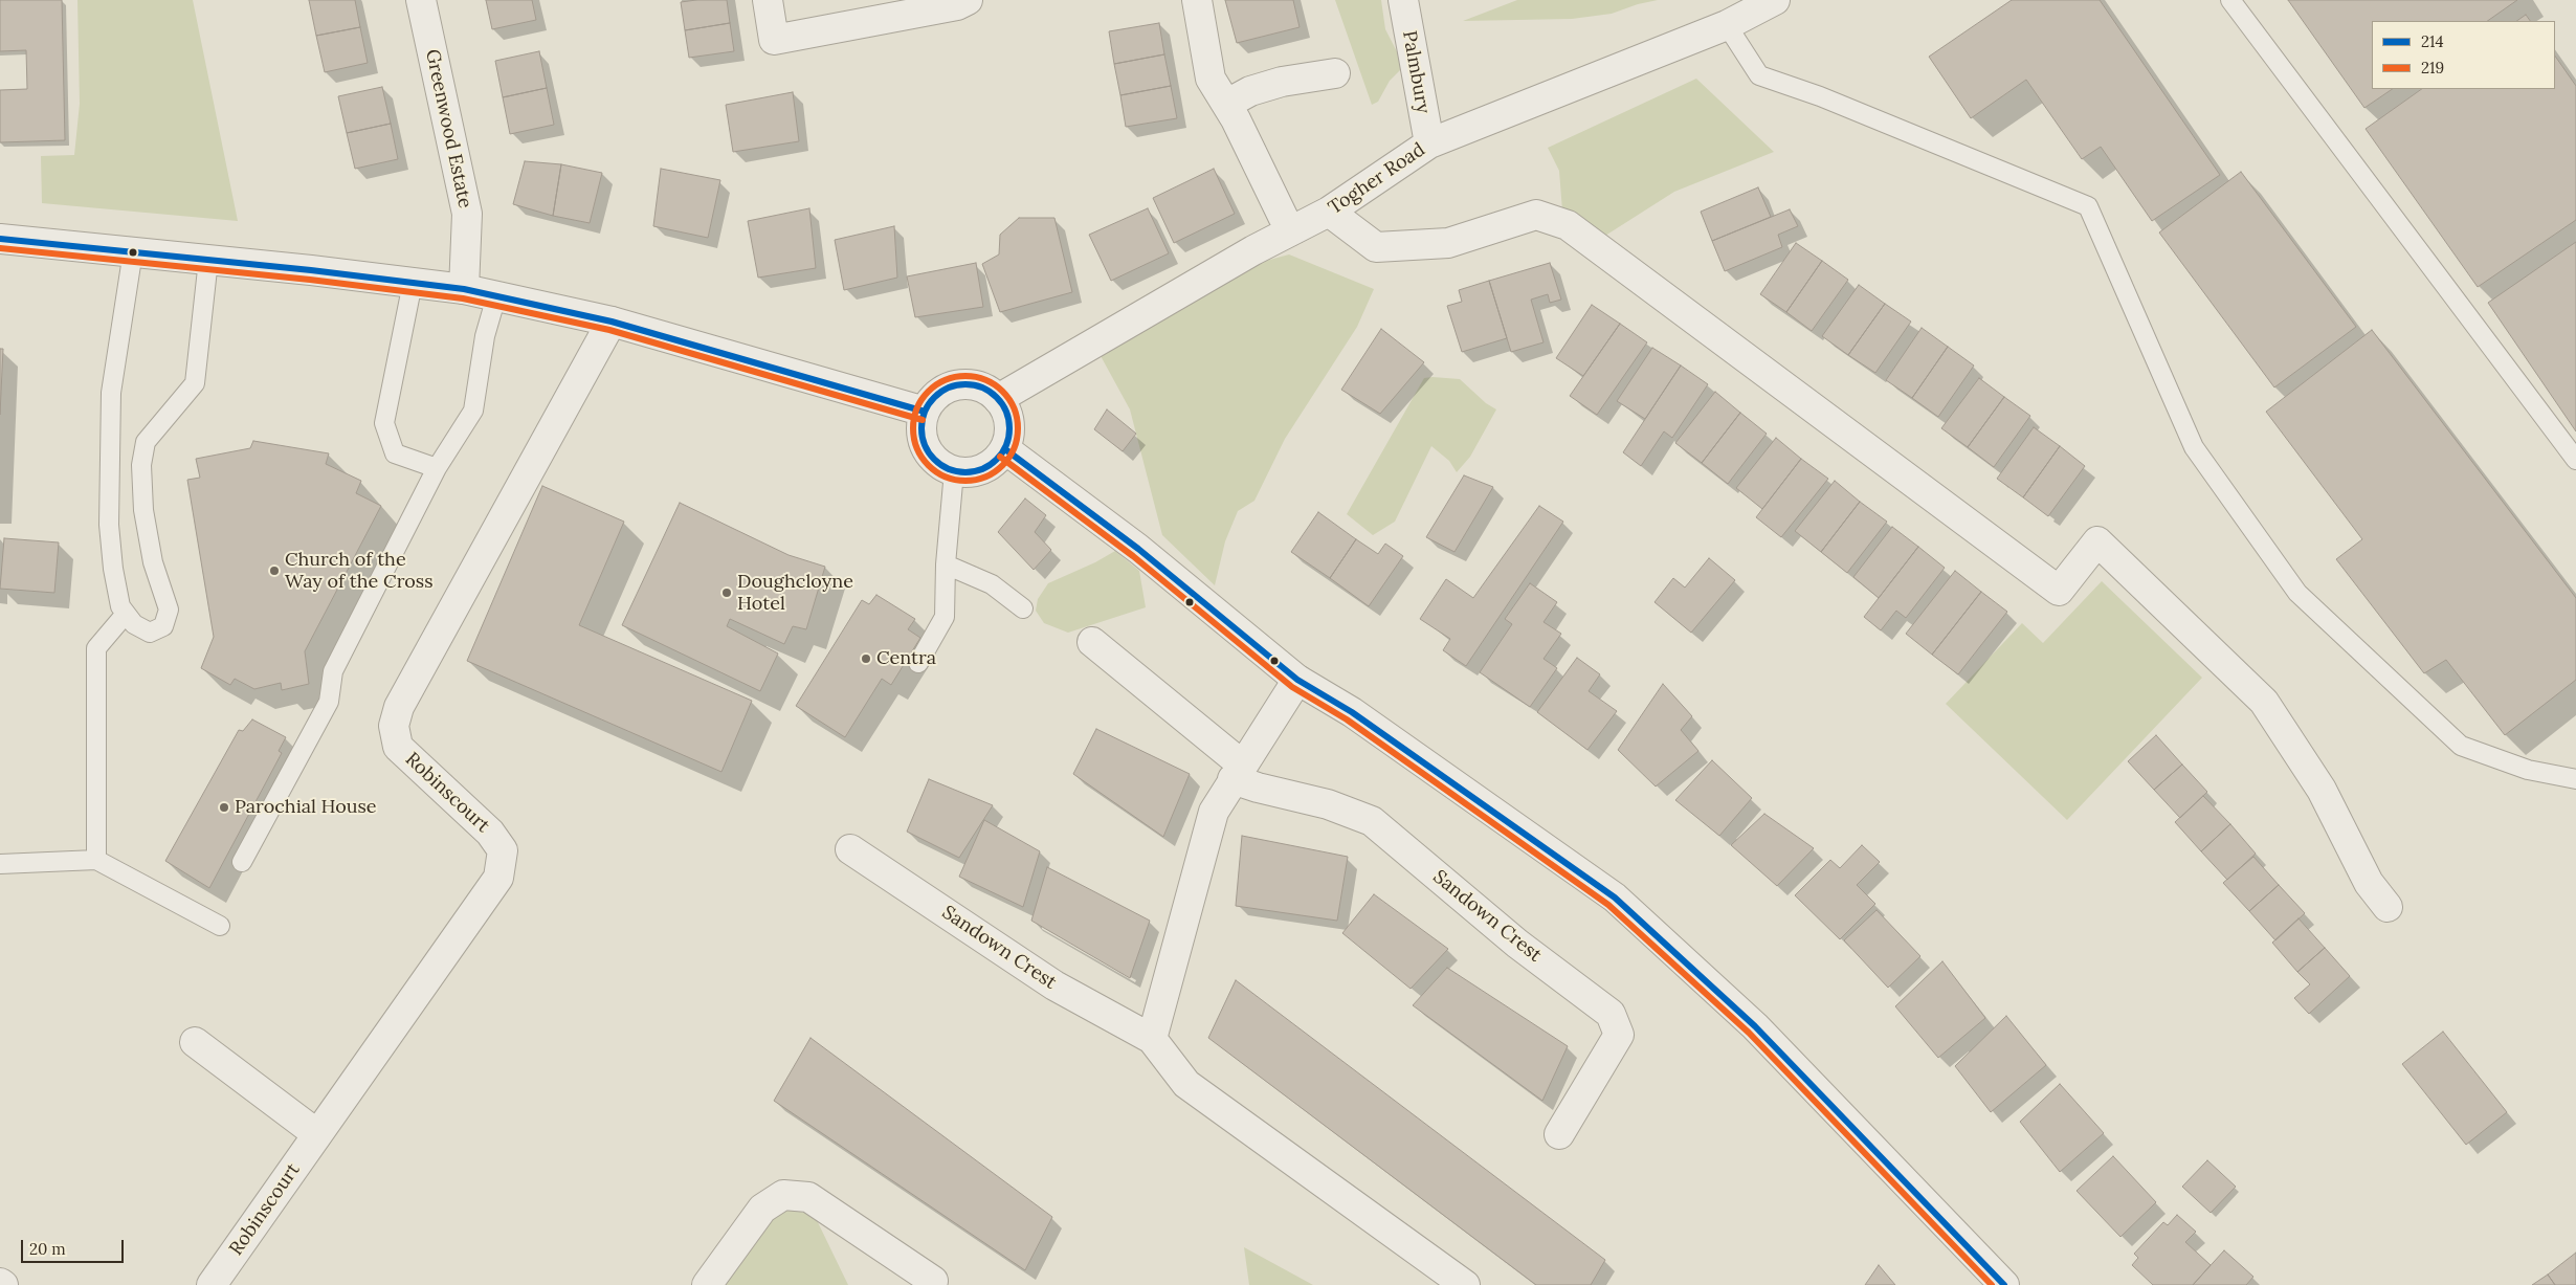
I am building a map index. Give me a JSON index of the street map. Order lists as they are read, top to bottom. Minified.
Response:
{"streets":{"street":["Palmbury","Greenwood Estate","Togher Road","Robinscourt","Sandown Crest"]},"crossings":[["Palmbury","Togher Road"]],"places":["Church of the Way of the Cross","Doughcloyne Hotel","Centra","Parochial House"],"lines":["transit line 214","transit line 219"],"legend":["214","219"],"scale_bar":"20 m"}
